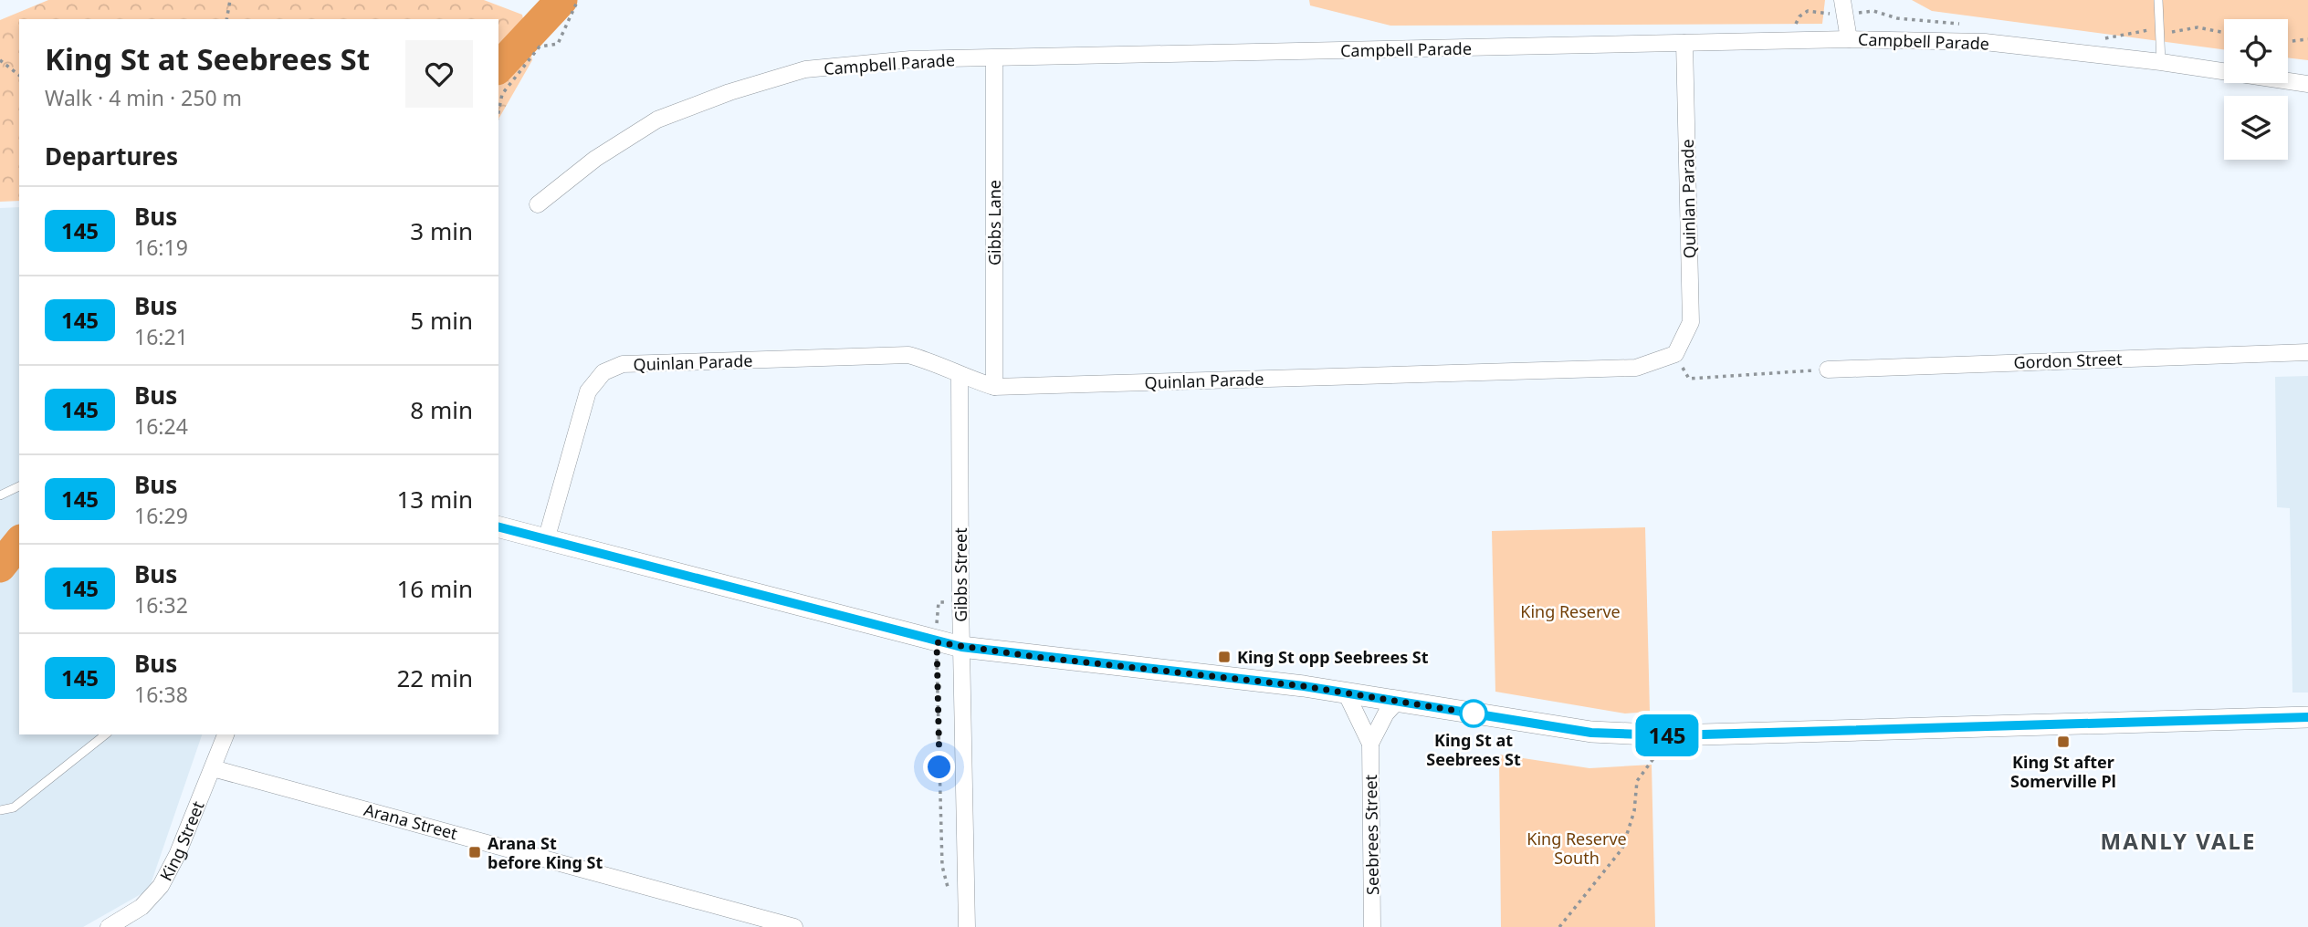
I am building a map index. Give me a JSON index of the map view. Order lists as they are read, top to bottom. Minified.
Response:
{"streets":{"street":["Campbell Parade","Quinlan Parade","Gibbs Lane","Gordon Street","Gibbs Street","Arana Street","Seebrees Street","King Street"]},"crossings":[["Campbell Parade","Quinlan Parade"],["Campbell Parade","Gibbs Lane"],["Quinlan Parade","Gibbs Lane"],["Quinlan Parade","Gibbs Street"],["Arana Street","King Street"]],"districts":["MANLY VALE"],"parks":["King Reserve","King Reserve South"],"places":{"transit":["King St opp Seebrees St","King St after Somerville Pl","Arana St before King St"],"other":["King St at Seebrees St"]},"lines":["bus line 145"],"page":{"on_map":"145","heading":[["King St at Seebrees St","Walk · 4 min · 250 m"],"Departures"],"list":[{"mark":"145","name":"Bus","note":"16:19","value":"3 min"},{"mark":"145","name":"Bus","note":"16:21","value":"5 min"},{"mark":"145","name":"Bus","note":"16:24","value":"8 min"},{"mark":"145","name":"Bus","note":"16:29","value":"13 min"},{"mark":"145","name":"Bus","note":"16:32","value":"16 min"},{"mark":"145","name":"Bus","note":"16:38","value":"22 min"}]}}
